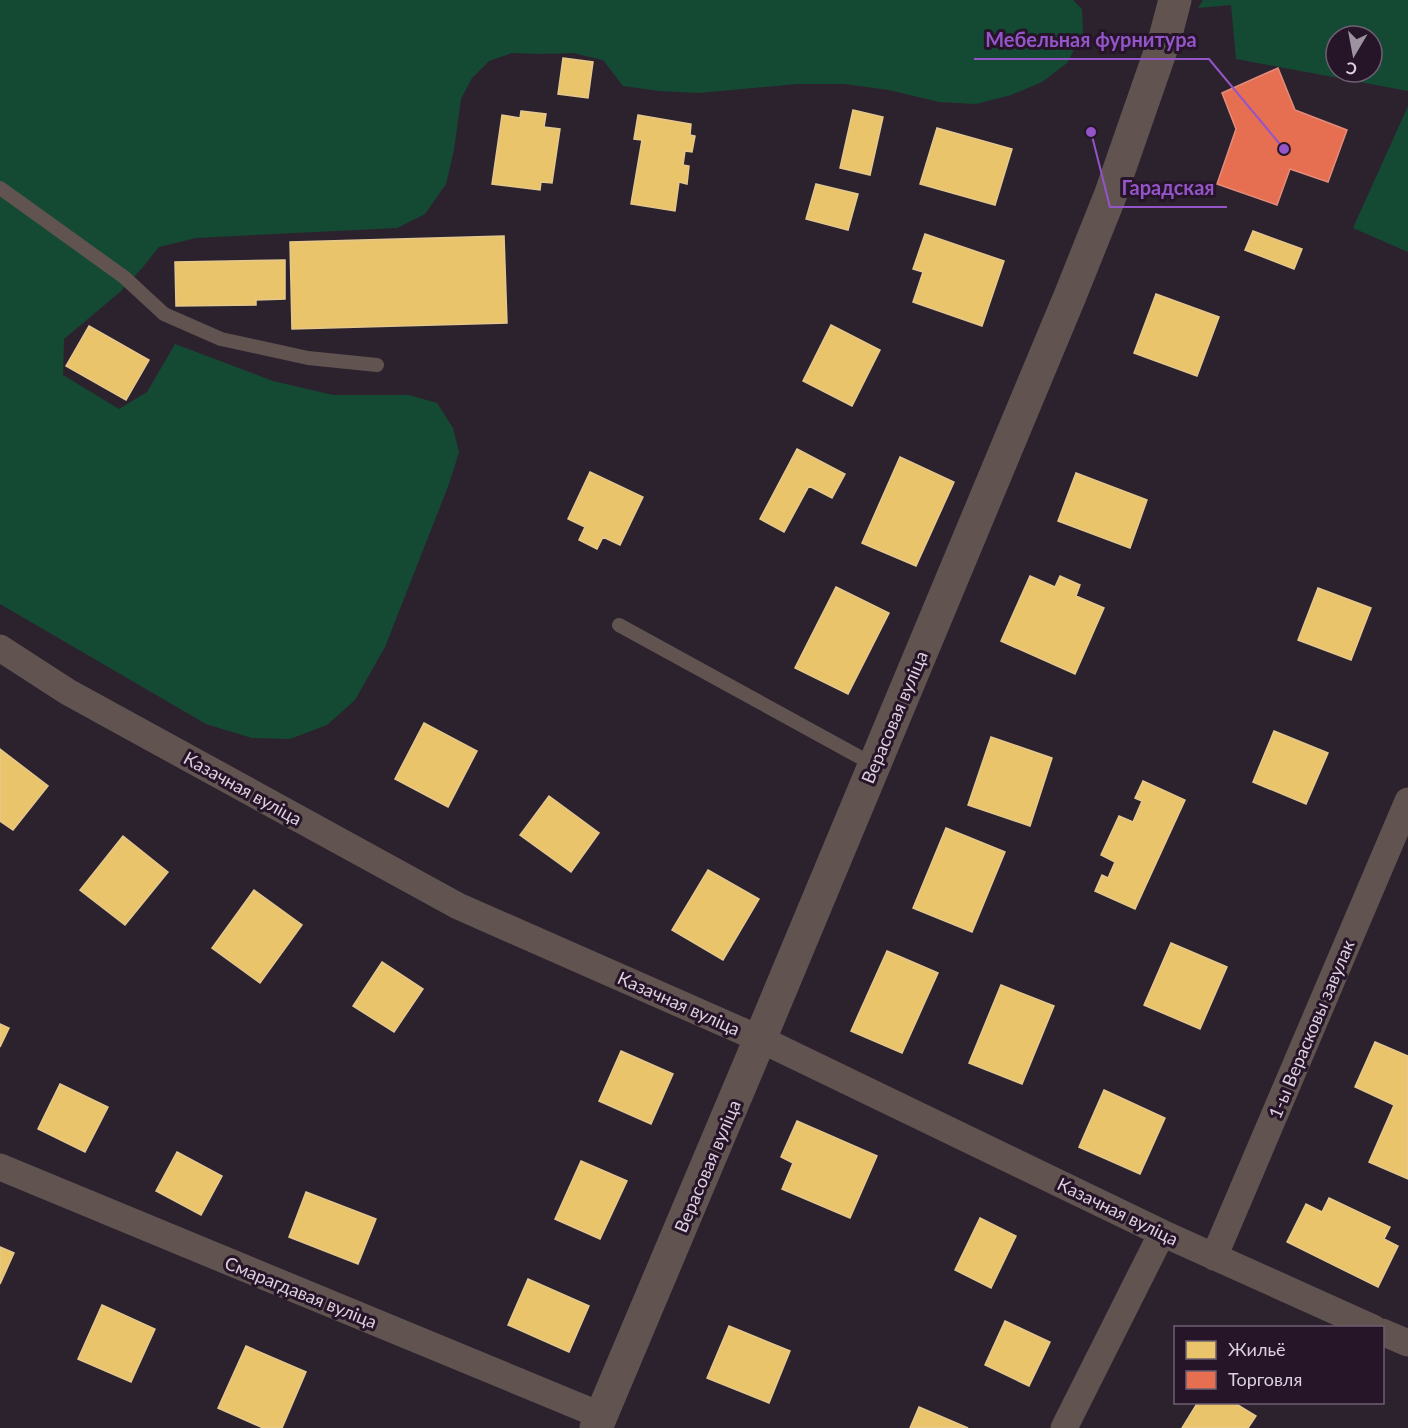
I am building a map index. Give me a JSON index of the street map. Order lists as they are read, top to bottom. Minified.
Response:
{"streets":{"street":["Верасовая вуліца","Казачная вуліца","1-ы Верасковы завулак","Смарагдавая вуліца"]},"crossings":[["Верасовая вуліца","Казачная вуліца"],["Верасовая вуліца","Смарагдавая вуліца"],["Казачная вуліца","1-ы Верасковы завулак"]],"places":["Гарадская","Мебельная фурнитура"],"legend":["Жильё","Торговля"],"north":"bottom"}
